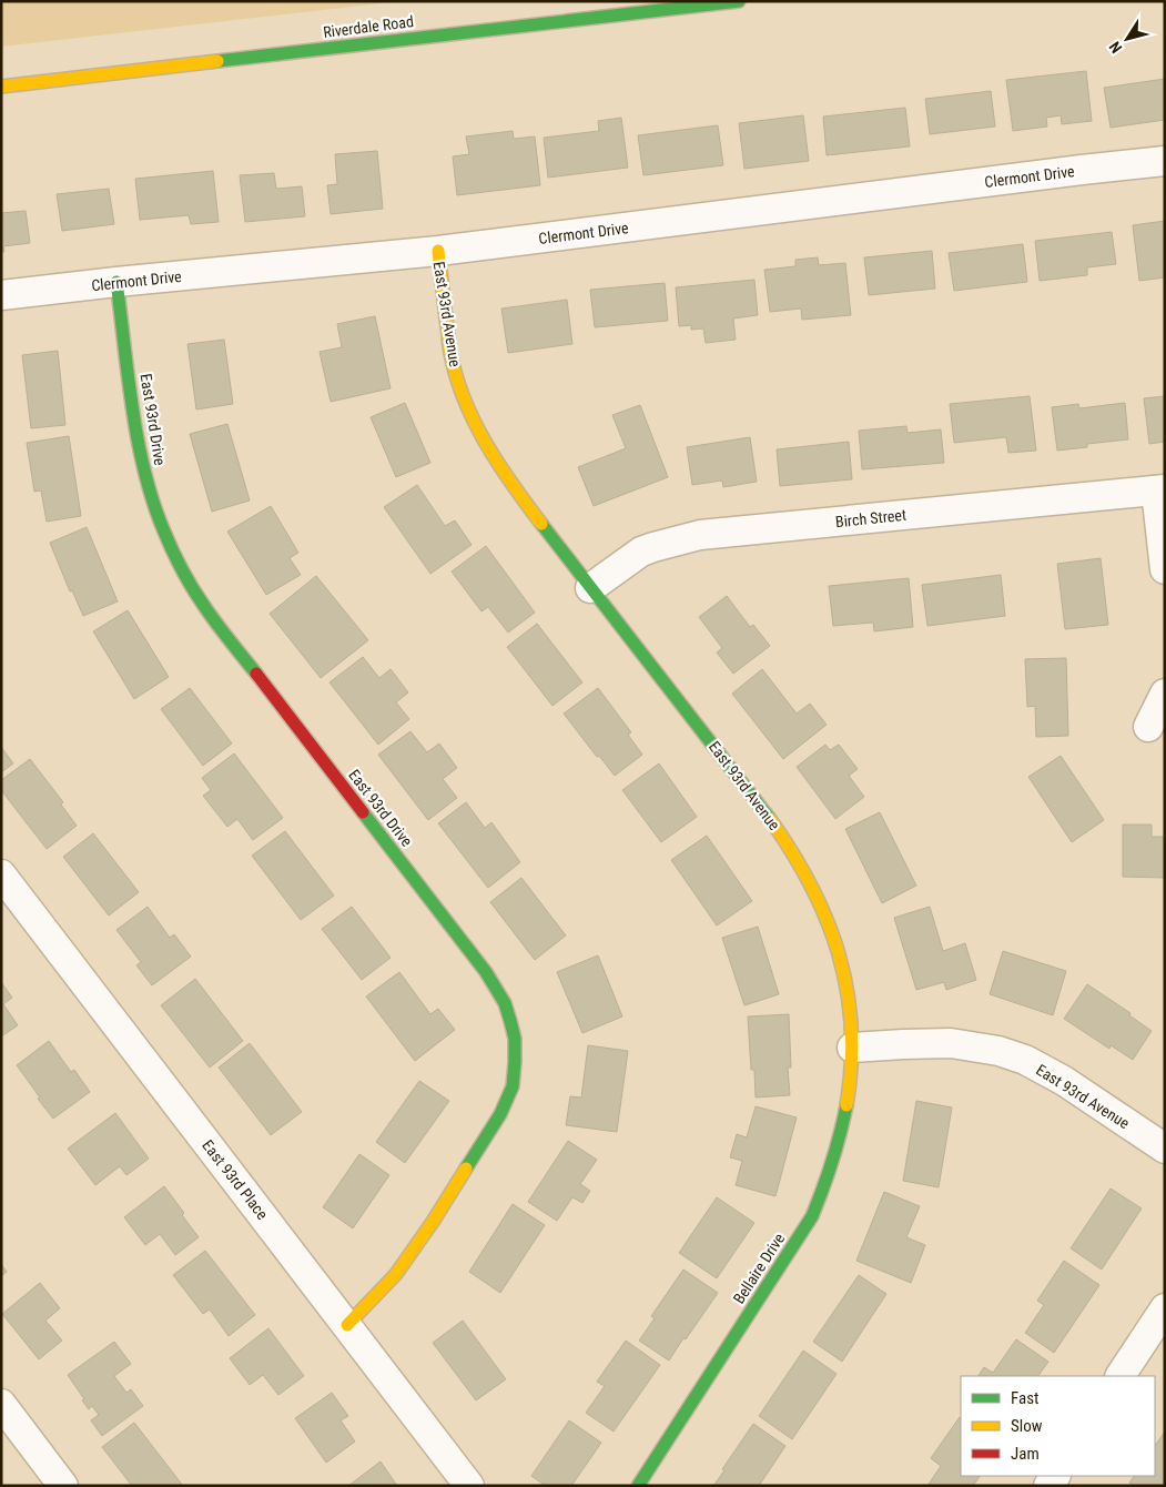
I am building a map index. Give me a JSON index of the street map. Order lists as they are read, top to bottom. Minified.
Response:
{"streets":{"street":["Riverdale Road","Clermont Drive","East 93rd Avenue","East 93rd Drive","Birch Street","East 93rd Place","Bellaire Drive"]},"crossings":[["Clermont Drive","East 93rd Avenue"],["Clermont Drive","East 93rd Drive"],["East 93rd Avenue","Birch Street"],["East 93rd Avenue","Bellaire Drive"],["East 93rd Drive","East 93rd Place"]],"legend":["Fast","Slow","Jam"],"north":"bottom left"}
